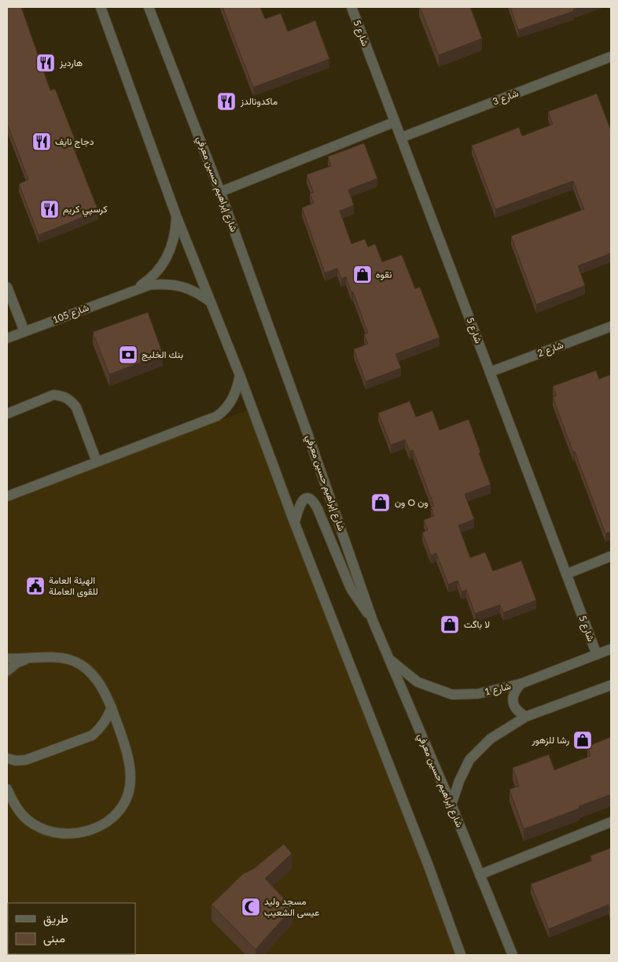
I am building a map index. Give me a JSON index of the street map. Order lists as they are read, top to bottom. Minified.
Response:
{"streets":{"street":["شارع 5","شارع 3","شارع إبراهيم حسين معرفي","شارع 105","شارع 2","شارع 1"]},"crossings":[["شارع 5","شارع 3"],["شارع 5","شارع 2"],["شارع 5","شارع 1"],["شارع إبراهيم حسين معرفي","شارع 1"]],"places":{"restaurant":["هارديز","ماكدونالدز","دجاج نايف","كرسپي كريم"],"shop":["نقوه","ون O ون","لا باگت","رشا للزهور"],"bank":["بنك الخليج"],"public building":["الهيئة العامة للقوى العاملة"],"mosque":["مسجد وليد عيسى الشعيب"]},"legend":["طريق","مبنى"]}
